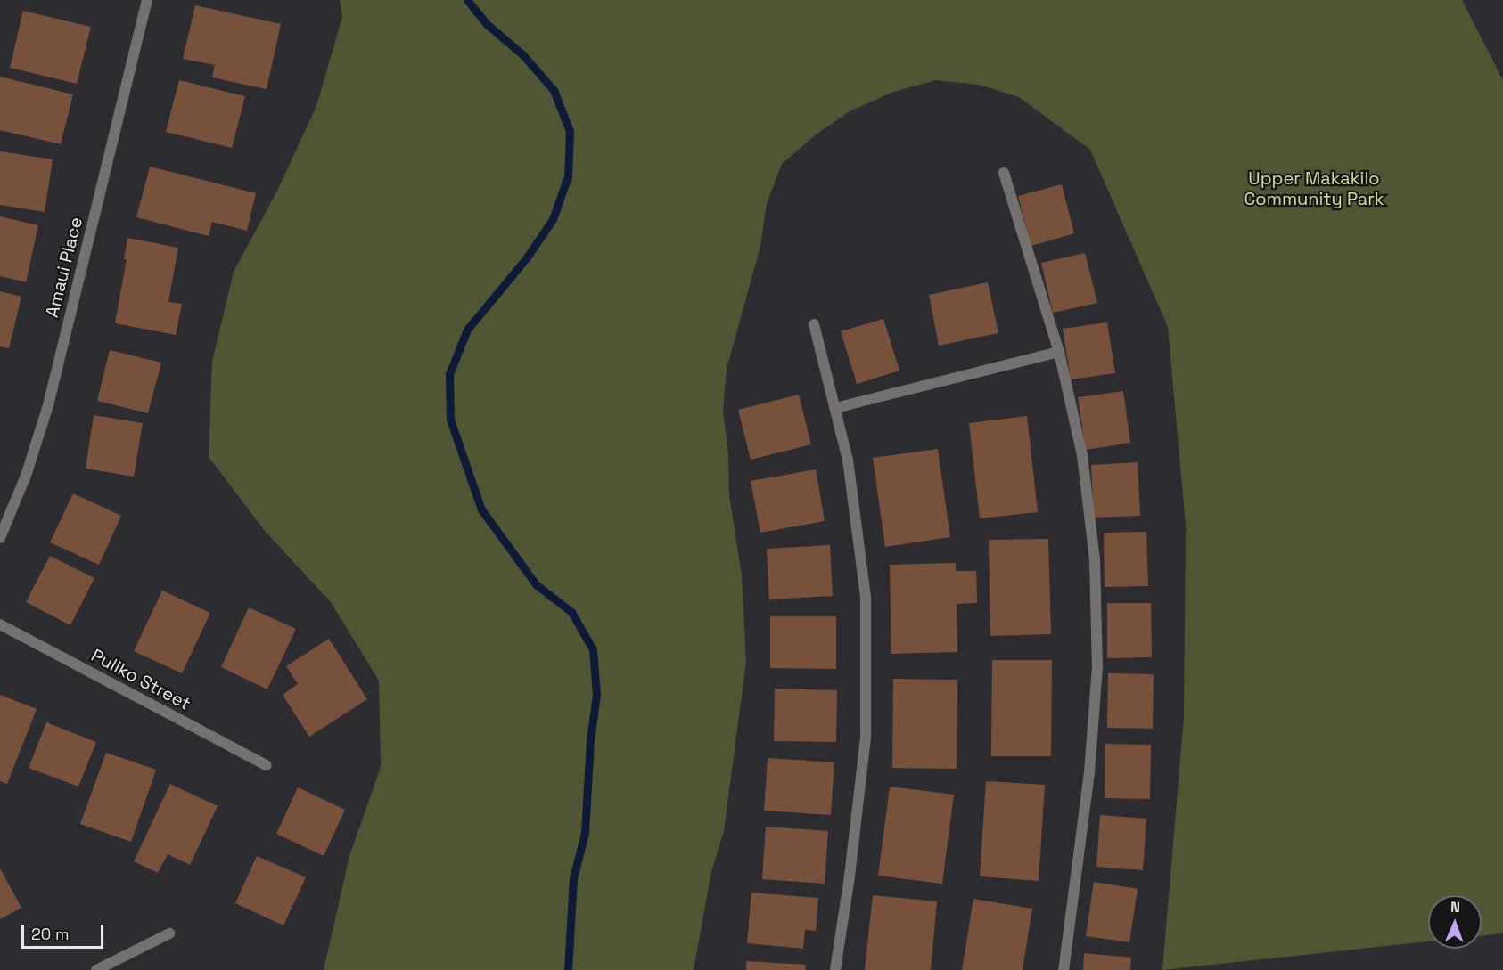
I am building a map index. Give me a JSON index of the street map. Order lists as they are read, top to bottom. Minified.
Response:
{"streets":{"street":["Amaui Place","Puliko Street"]},"parks":["Upper Makakilo Community Park"],"scale_bar":"20 m","north":"top"}
